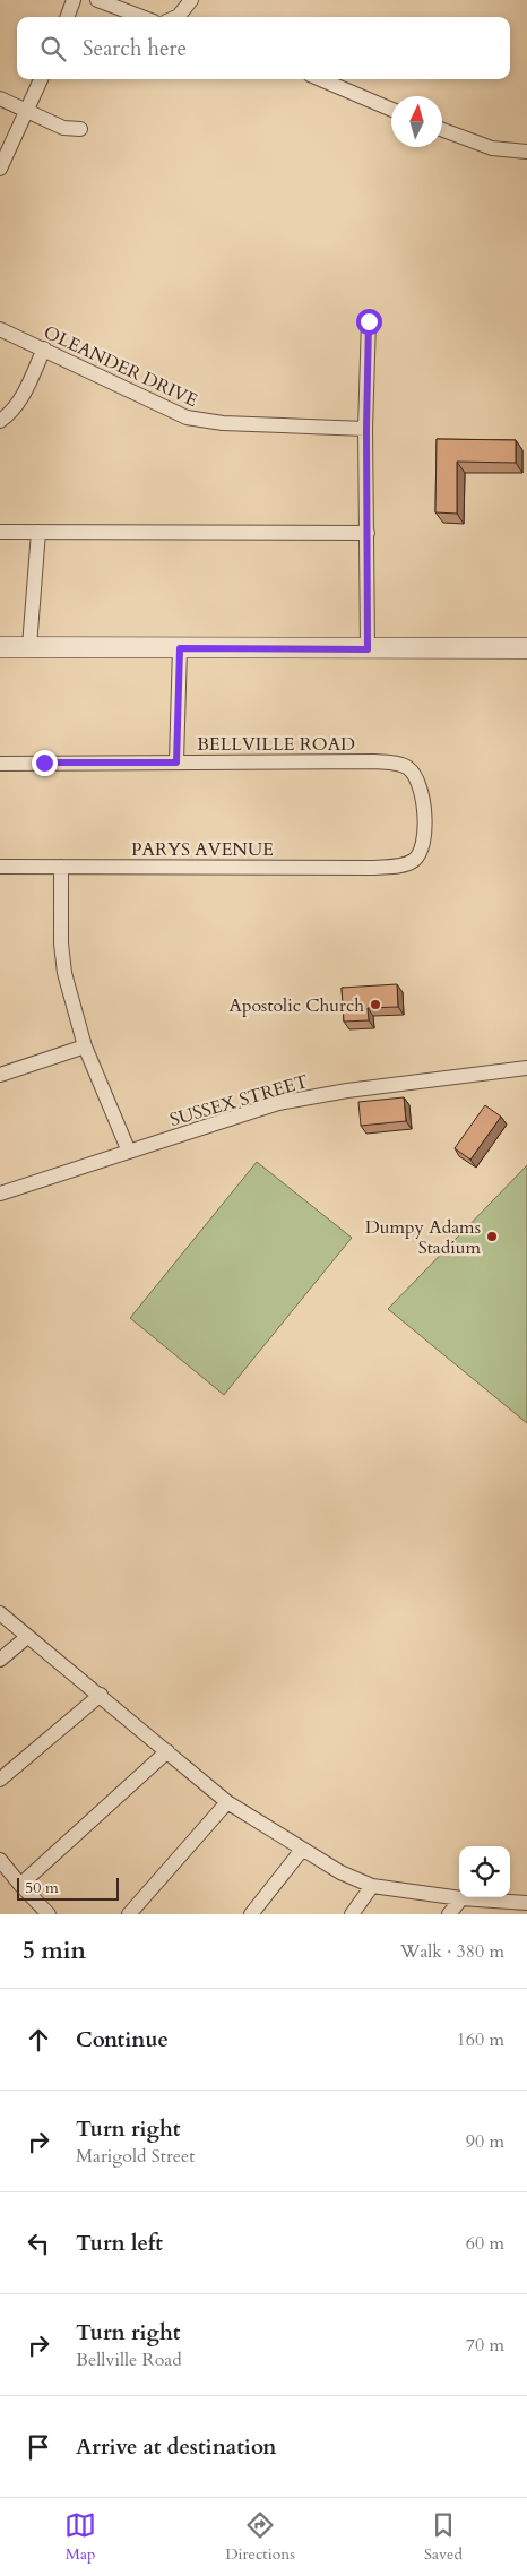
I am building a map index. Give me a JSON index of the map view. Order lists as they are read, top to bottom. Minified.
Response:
{"streets":{"street":["OLEANDER DRIVE","BELLVILLE ROAD","PARYS AVENUE","SUSSEX STREET"]},"crossings":[["BELLVILLE ROAD","PARYS AVENUE"]],"places":["Apostolic Church","Dumpy Adams Stadium"],"scale_bar":"50 m","north":"top","page":{"search":"Search here","scale":"50 m","heading":["5 min","Walk · 380 m"],"list":[["Continue","160 m"],["Turn right","Marigold Street","90 m"],["Turn left","60 m"],["Turn right","Bellville Road","70 m"],"Arrive at destination"],"nav":["Map","Directions","Saved"]}}
